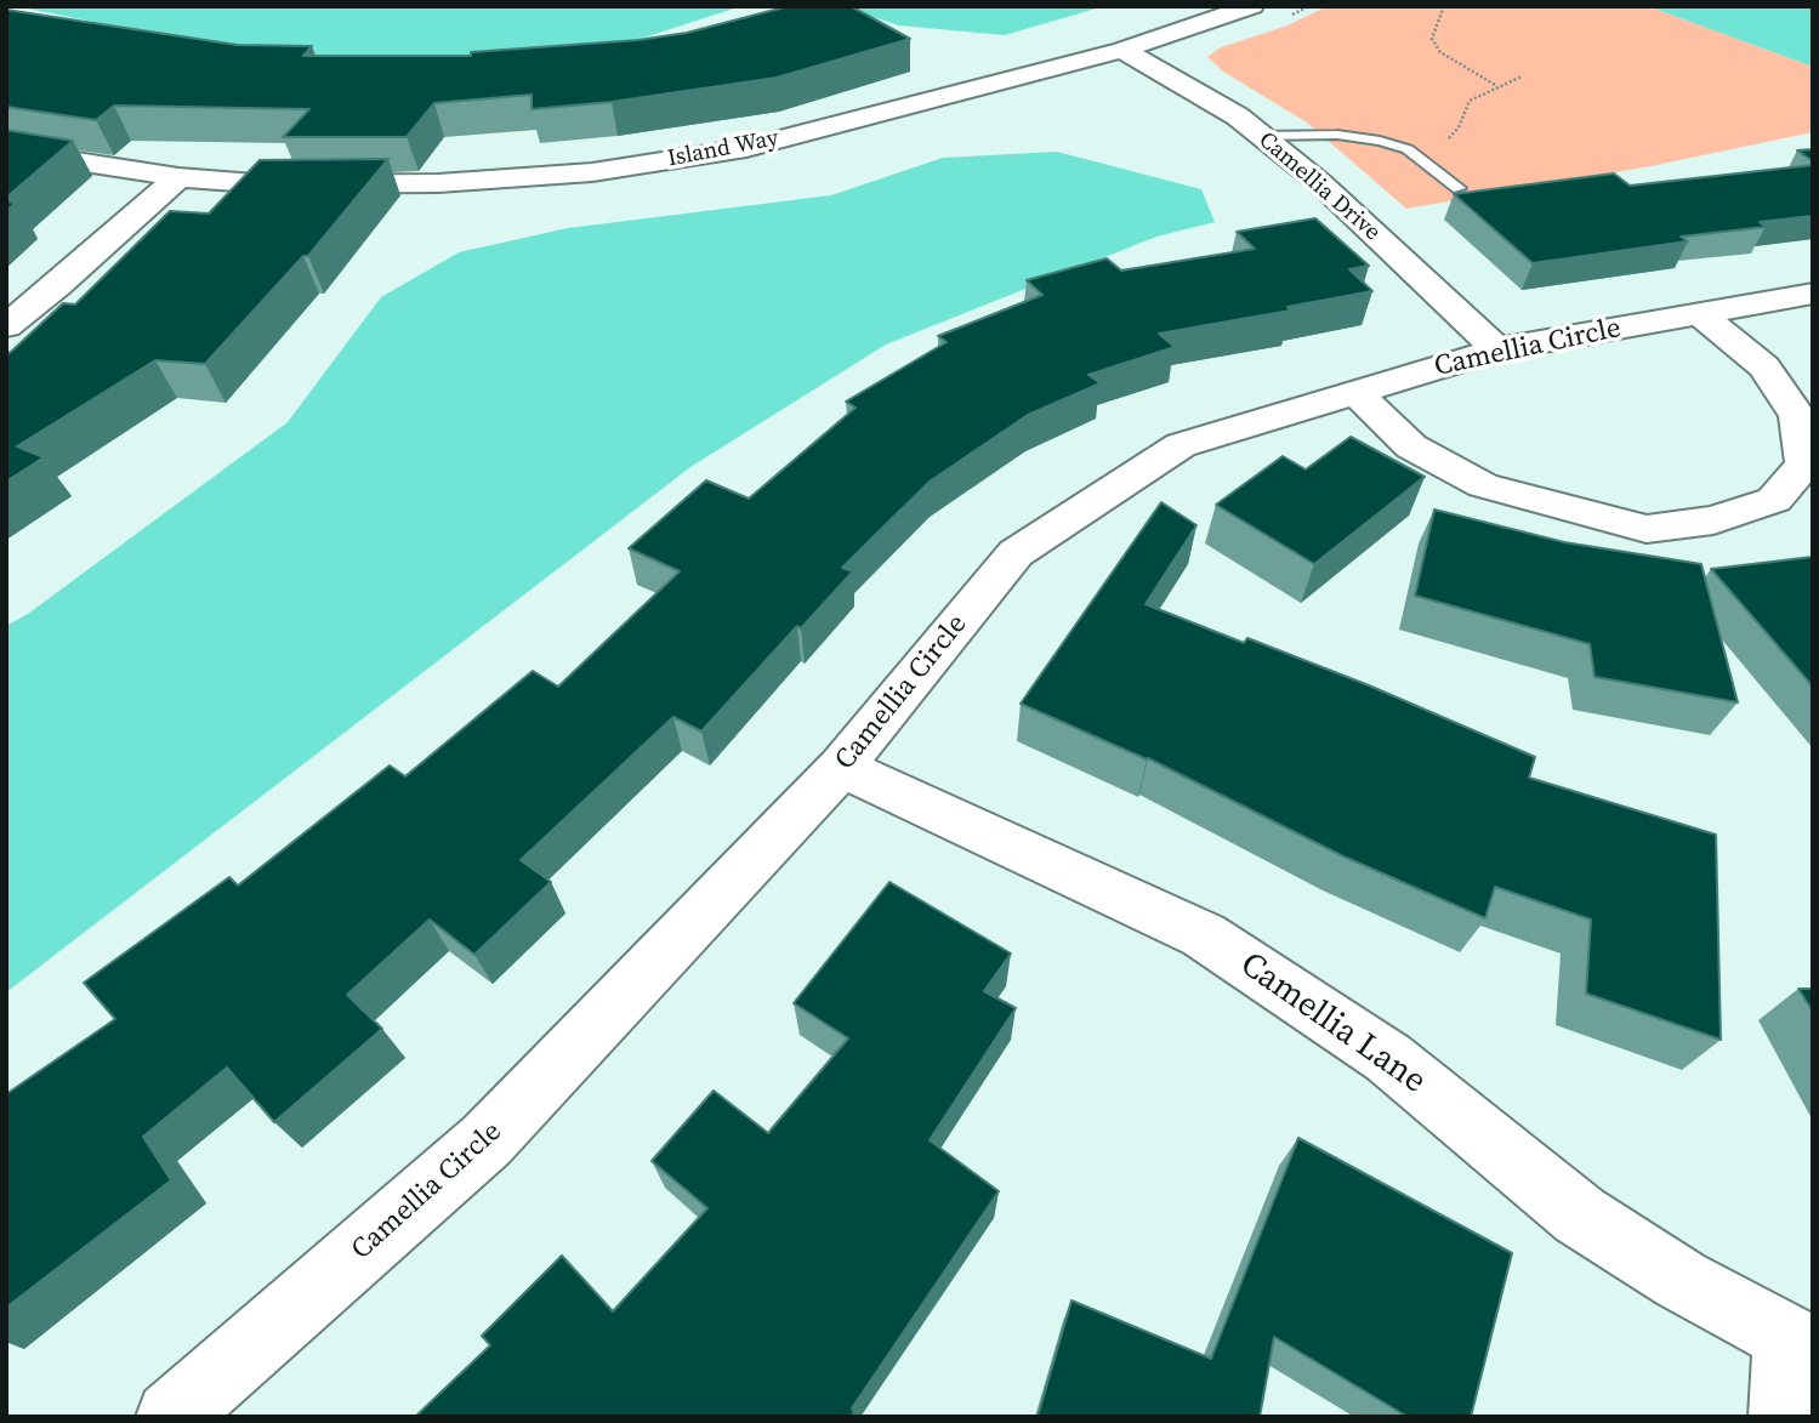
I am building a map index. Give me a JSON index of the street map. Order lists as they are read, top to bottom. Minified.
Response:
{"streets":{"street":["Island Way","Camellia Drive","Camellia Circle","Camellia Lane"]},"crossings":[["Island Way","Camellia Drive"],["Camellia Drive","Camellia Circle"],["Camellia Circle","Camellia Lane"]]}
